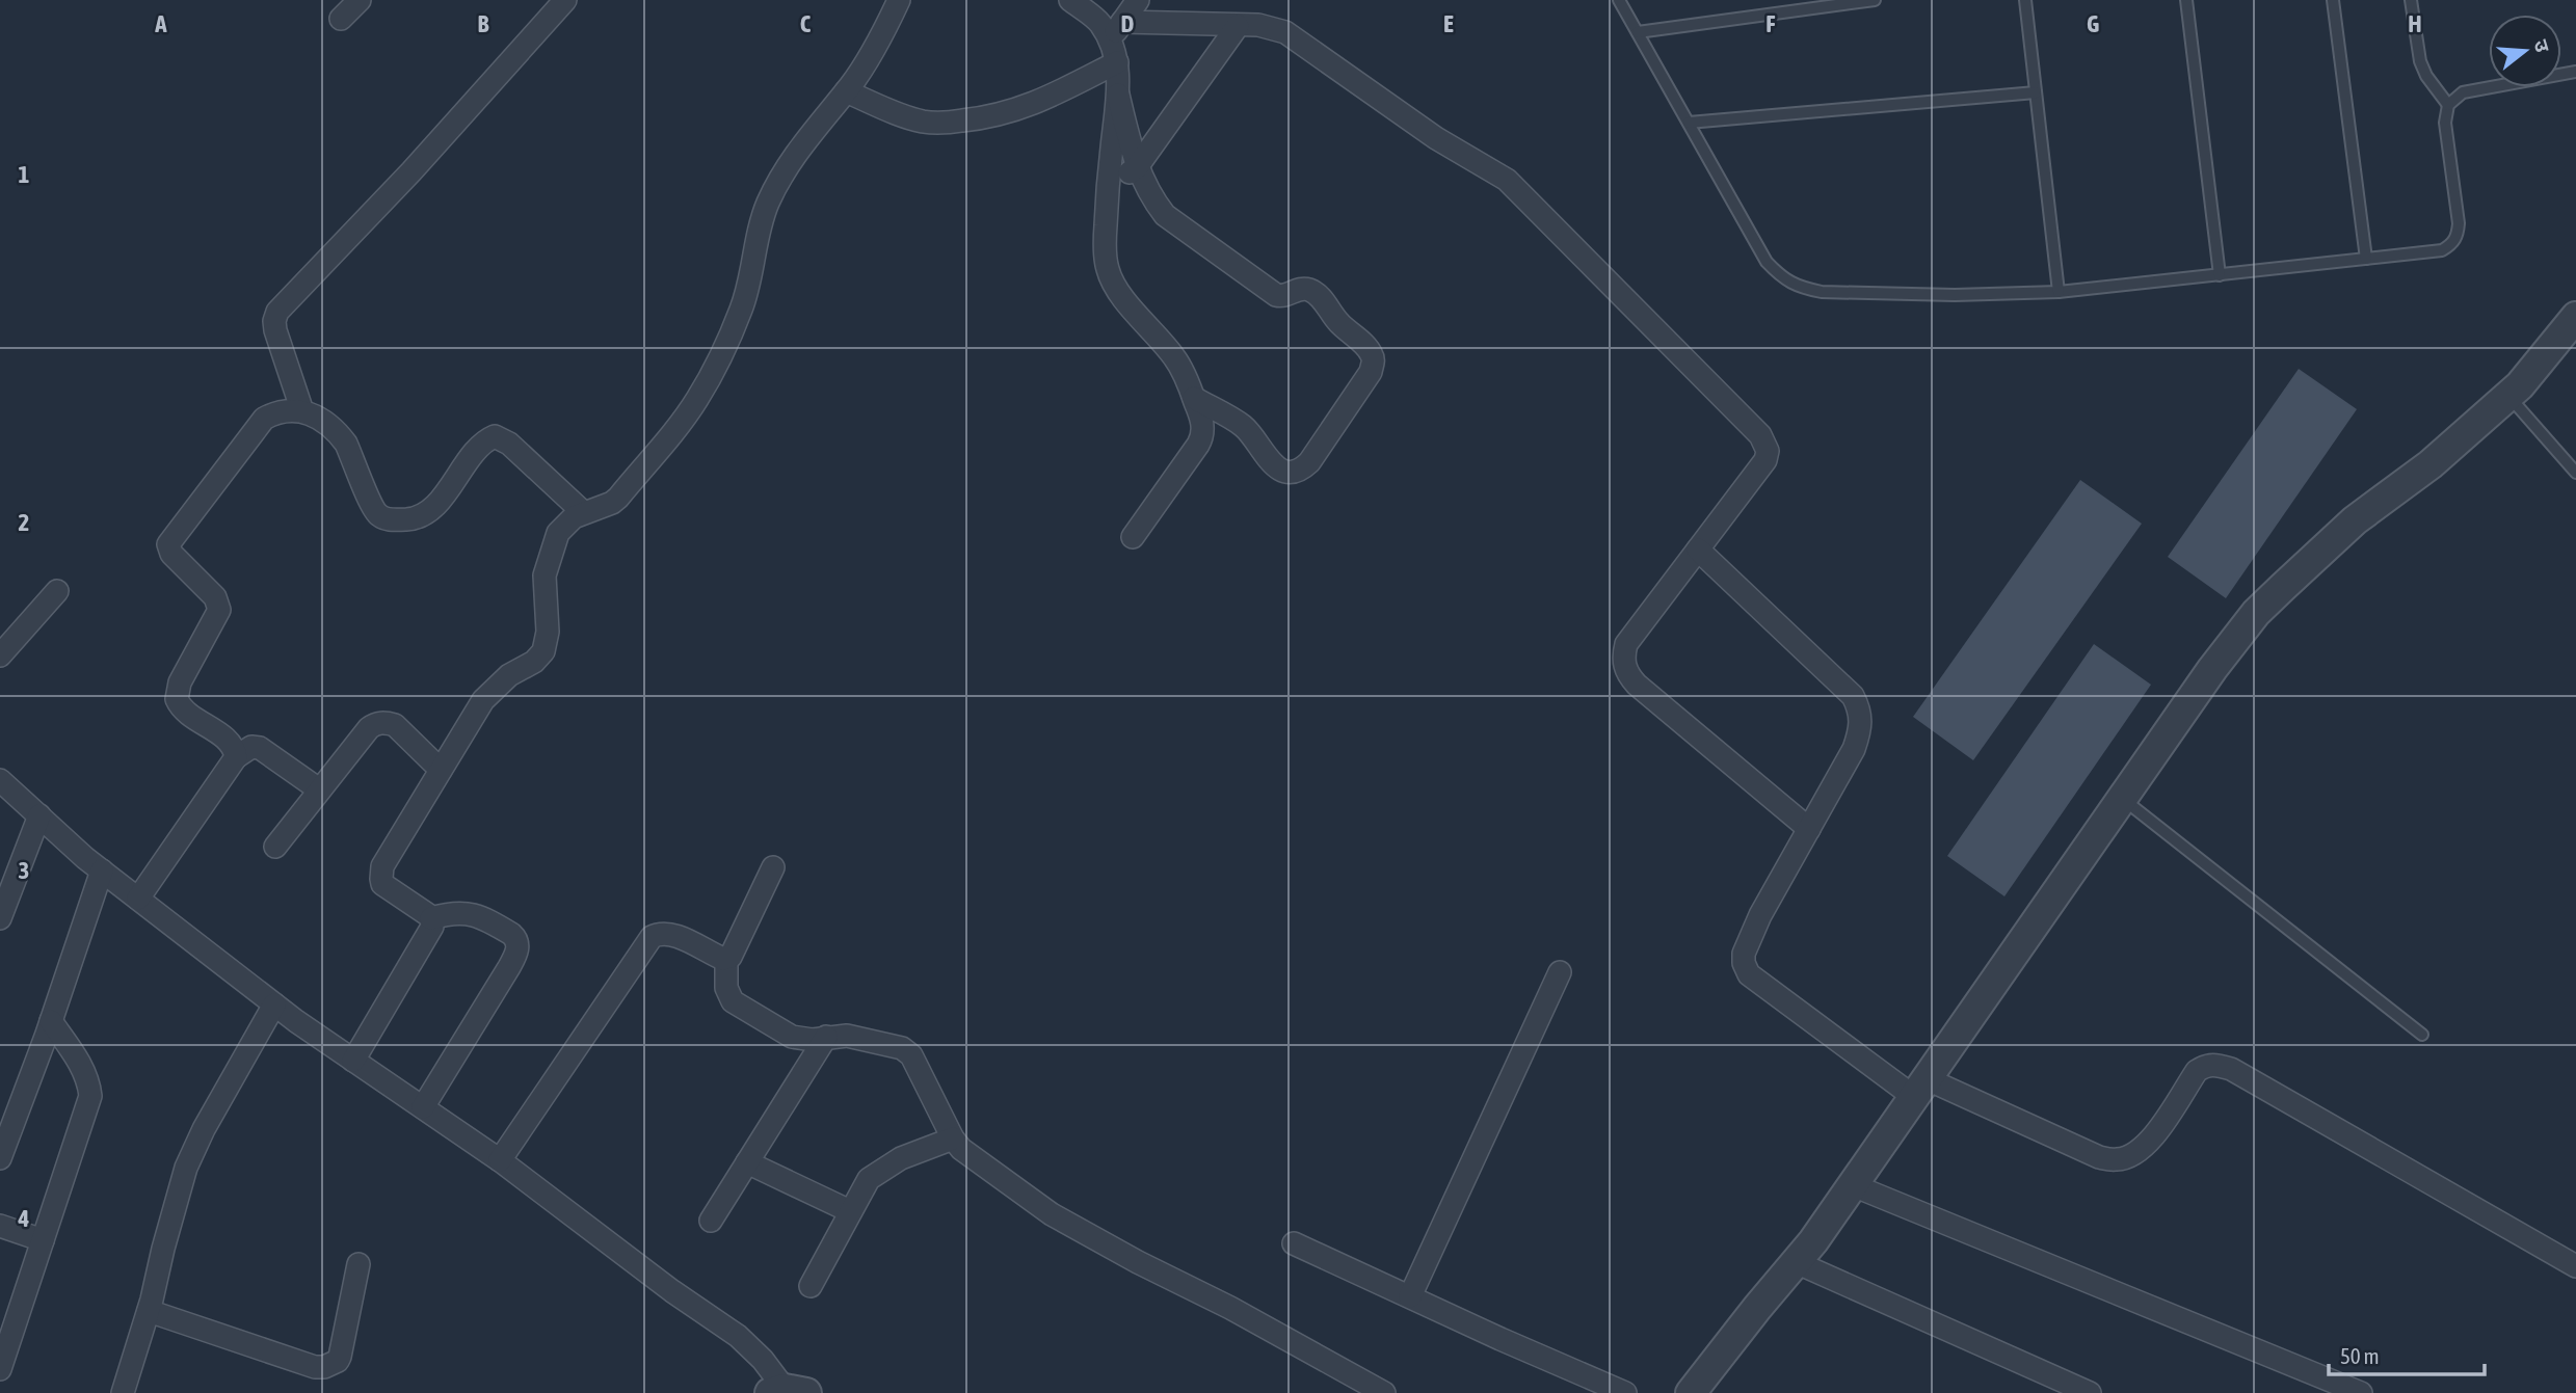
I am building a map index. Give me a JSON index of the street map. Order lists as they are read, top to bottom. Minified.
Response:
{"scale_bar":"50 m","north":"right","grid":{"columns":["A","B","C","D","E","F","G","H"],"rows":["1","2","3","4"]}}
